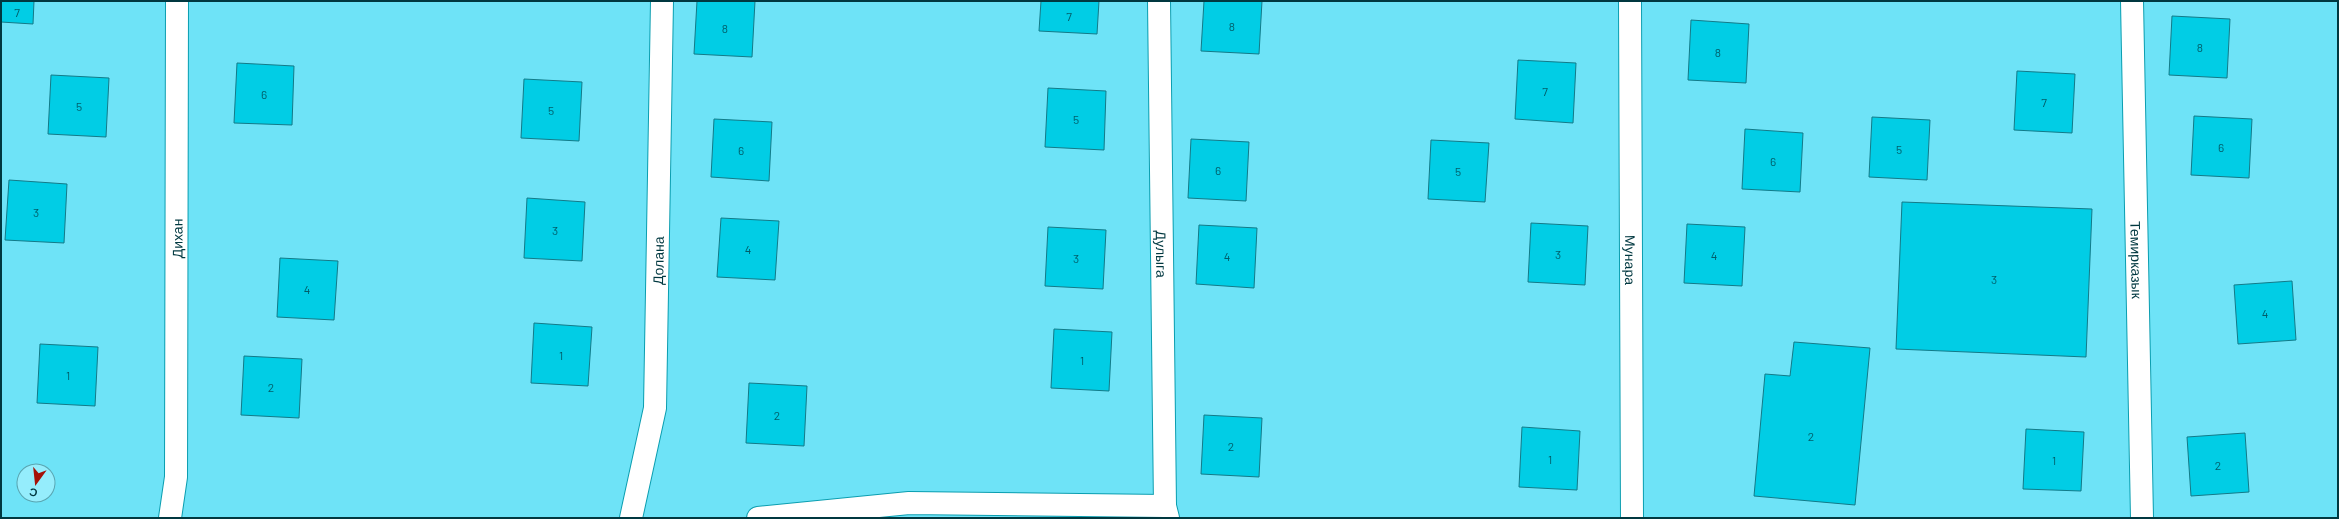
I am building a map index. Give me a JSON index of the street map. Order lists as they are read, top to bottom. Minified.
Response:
{"streets":{"street":["Дихан","Дулыга","Мунара","Темирказык","Долана"]},"house_numbers":["7","7","8","8","8","8","7","6","7","5","5","5","6","5","6","6","6","5","3","3","4","3","4","4","3","3","4","4","1","1","1","2","2","2","2","1","1","2"],"north":"bottom"}
